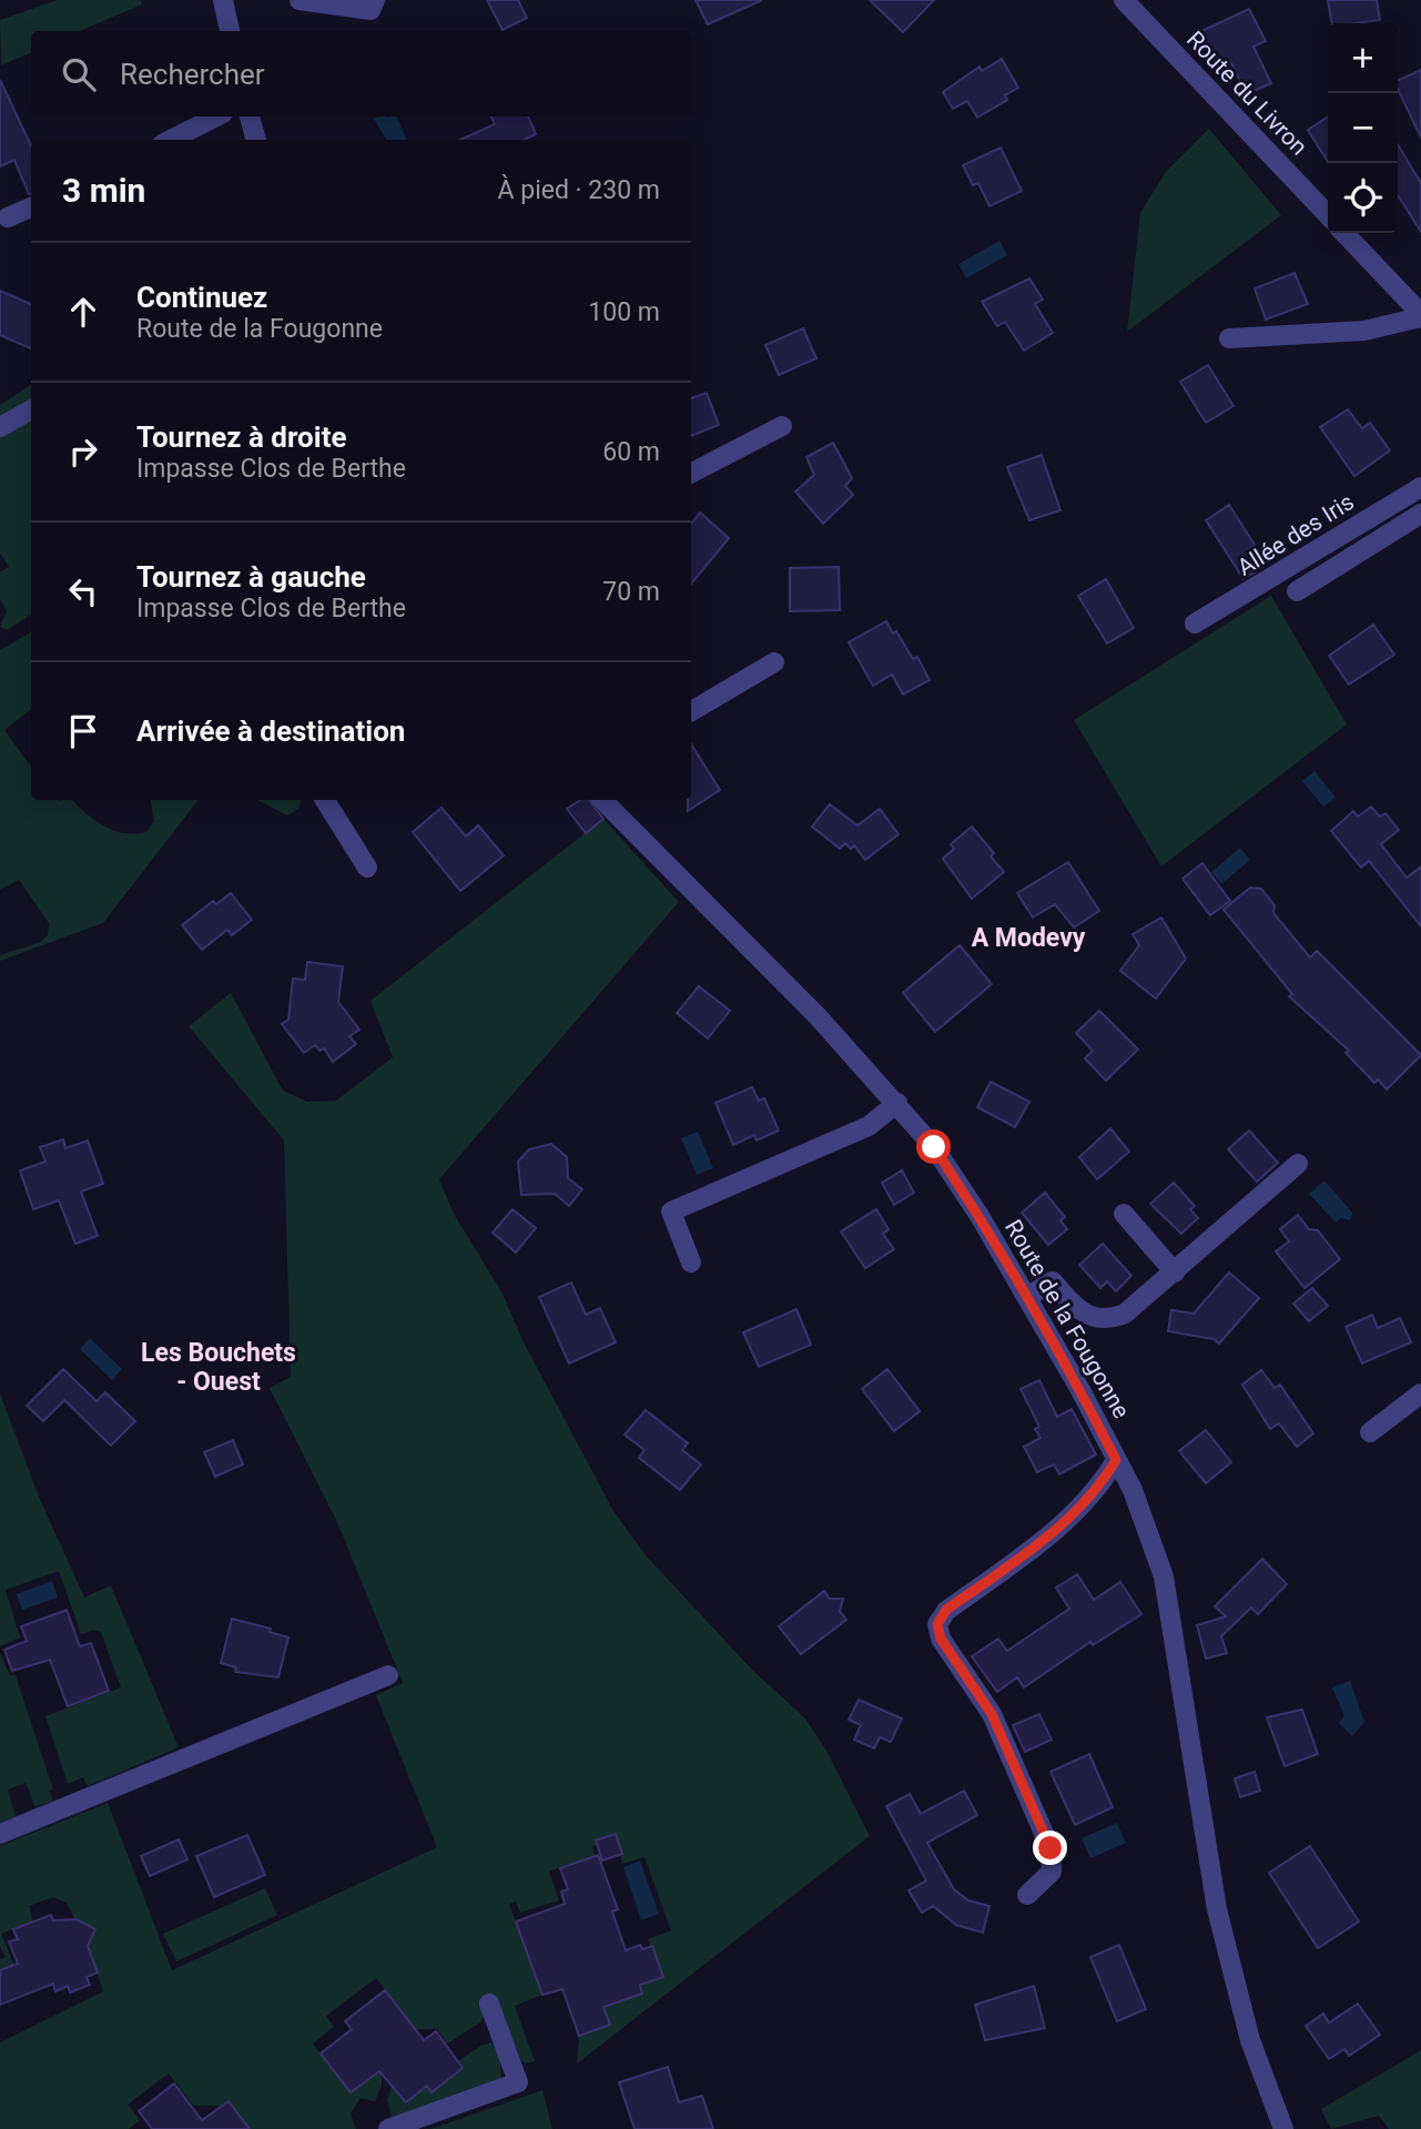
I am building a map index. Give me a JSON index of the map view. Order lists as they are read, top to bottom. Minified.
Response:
{"streets":{"street":["Route du Livron","Allée des Iris","Route de la Fougonne"]},"districts":["A Modevy","Les Bouchets - Ouest"],"page":{"map_buttons":["+","−"],"search":"Rechercher","heading":["3 min","À pied · 230 m"],"list":[["Continuez","Route de la Fougonne","100 m"],["Tournez à droite","Impasse Clos de Berthe","60 m"],["Tournez à gauche","Impasse Clos de Berthe","70 m"],"Arrivée à destination"]}}
